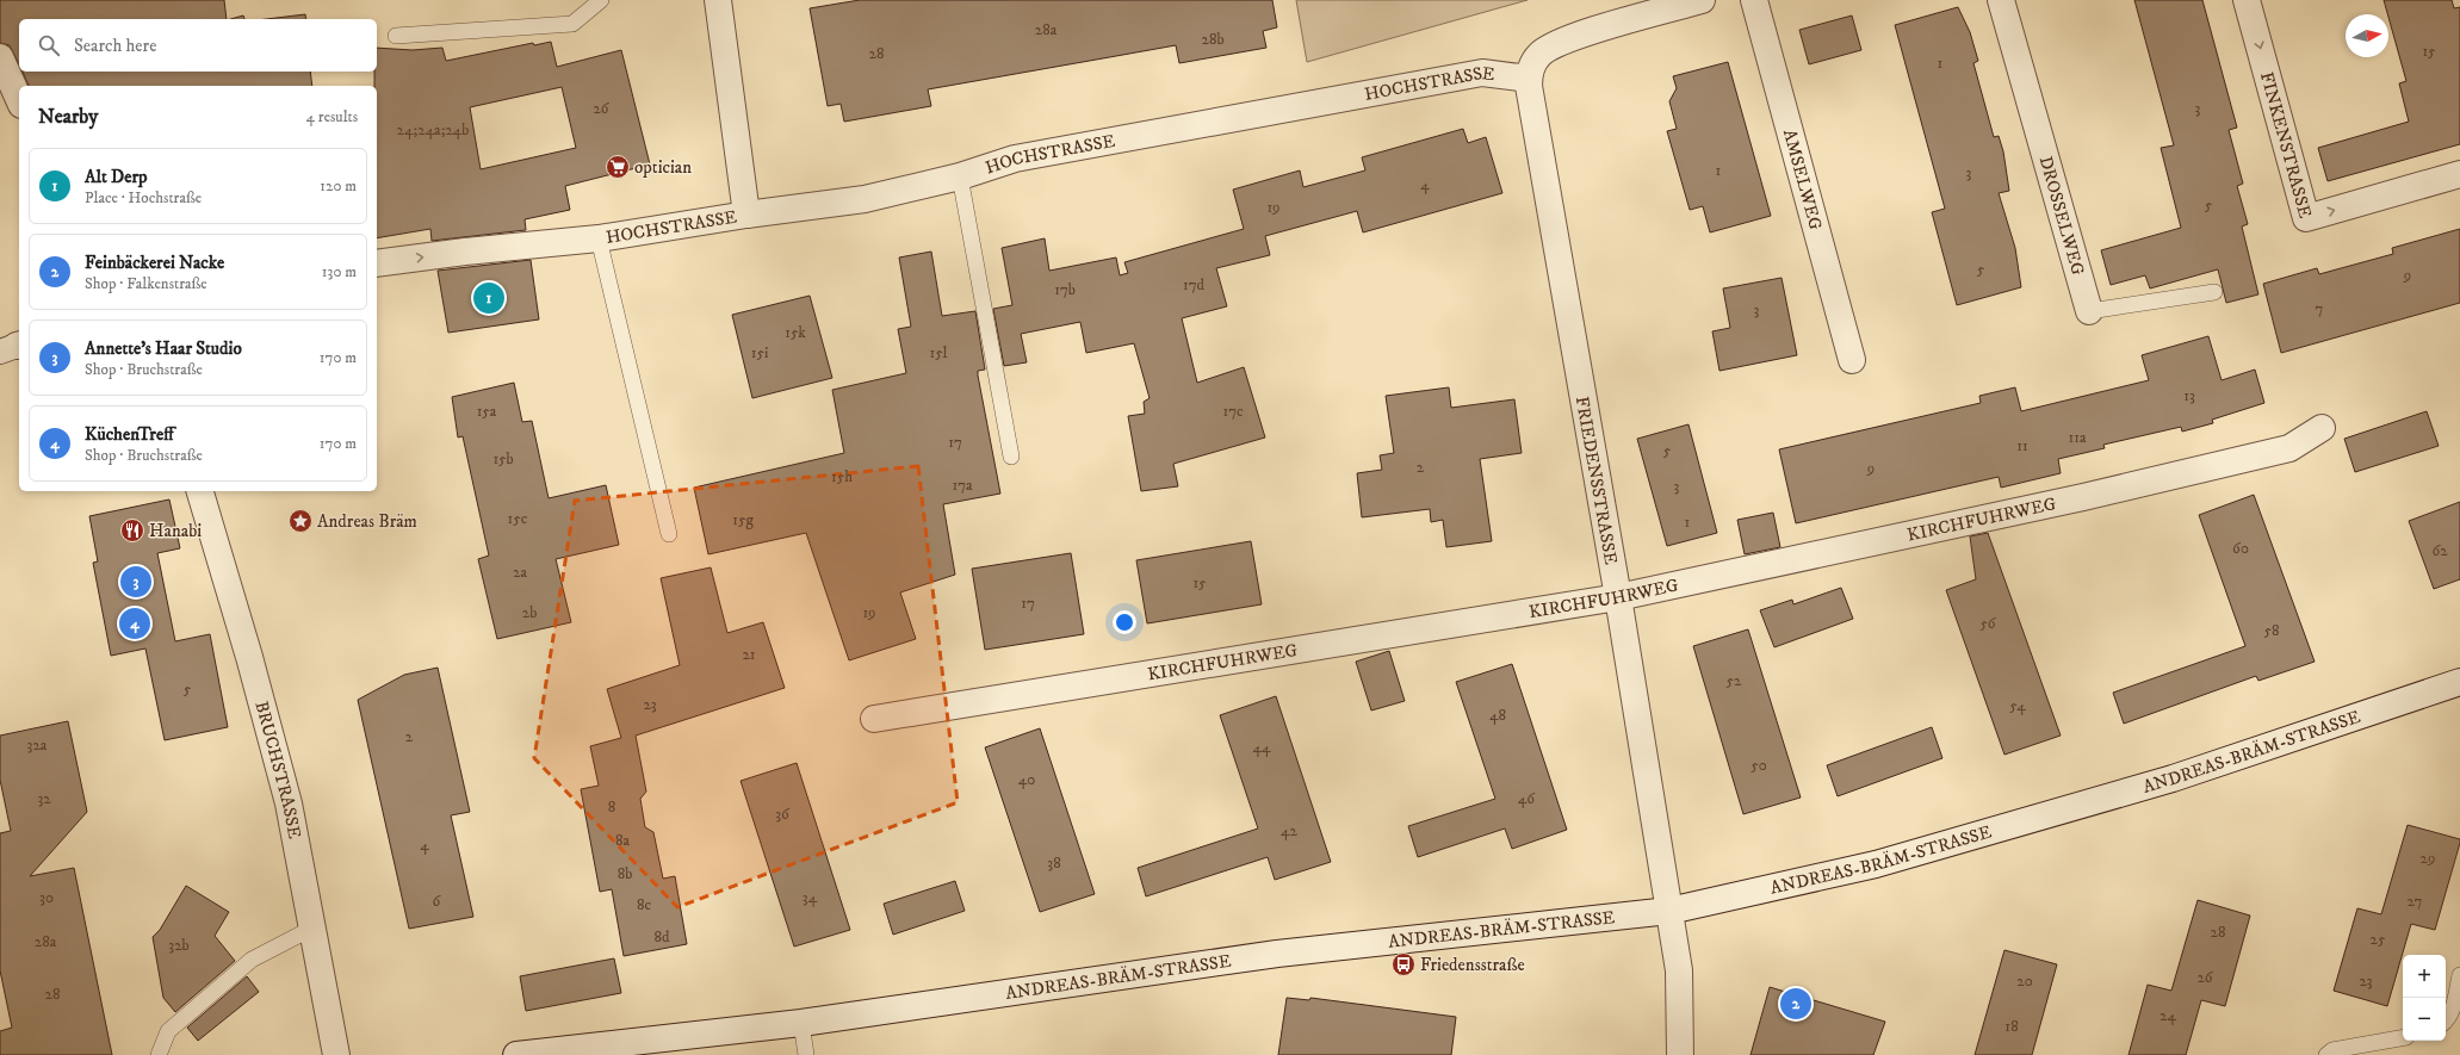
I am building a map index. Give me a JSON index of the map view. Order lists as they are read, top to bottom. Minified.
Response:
{"streets":{"street":["HOCHSTRASSE","FINKENSTRASSE","AMSELWEG","DROSSELWEG","FRIEDENSSTRASSE","KIRCHFUHRWEG","ANDREAS-BRÄM-STRASSE","BRUCHSTRASSE"]},"crossings":[["HOCHSTRASSE","FRIEDENSSTRASSE"],["FRIEDENSSTRASSE","KIRCHFUHRWEG"],["FRIEDENSSTRASSE","ANDREAS-BRÄM-STRASSE"]],"places":{"supermarket":["optician"],"place":["Andreas Bräm"],"restaurant":["Hanabi"],"bus stop":["Friedensstraße"]},"house_numbers":["28a","28b","15","28","1","26","3","24;24a;24b","1","3","4","5","19","5","9","17d","17b","7","3","15k","15i","15l","13","15a","17c","11a","17","11","5","15b","2","9","15h","17a","3","15c","15g","1","60","62","2a","15","17","2b","19","56","58","21","52","5","23","54","48","2","32a","44","50","40","32","46","8","36","42","8a","4","29","38","8b","30","34","6","27","8c","28","8d","25","28a","32b","26","20","23","28","24","18"],"north":"right","page":{"search":"Search here","heading":["Nearby","4 results"],"list":[{"mark":"1","name":"Alt Derp","note":"Place · Hochstraße","value":"120 m"},{"mark":"2","name":"Feinbäckerei Nacke","note":"Shop · Falkenstraße","value":"130 m"},{"mark":"3","name":"Annette's Haar Studio","note":"Shop · Bruchstraße","value":"170 m"},{"mark":"4","name":"KüchenTreff","note":"Shop · Bruchstraße","value":"170 m"}],"pins":["1","3","4","2"],"map_buttons":["+","−"]}}
